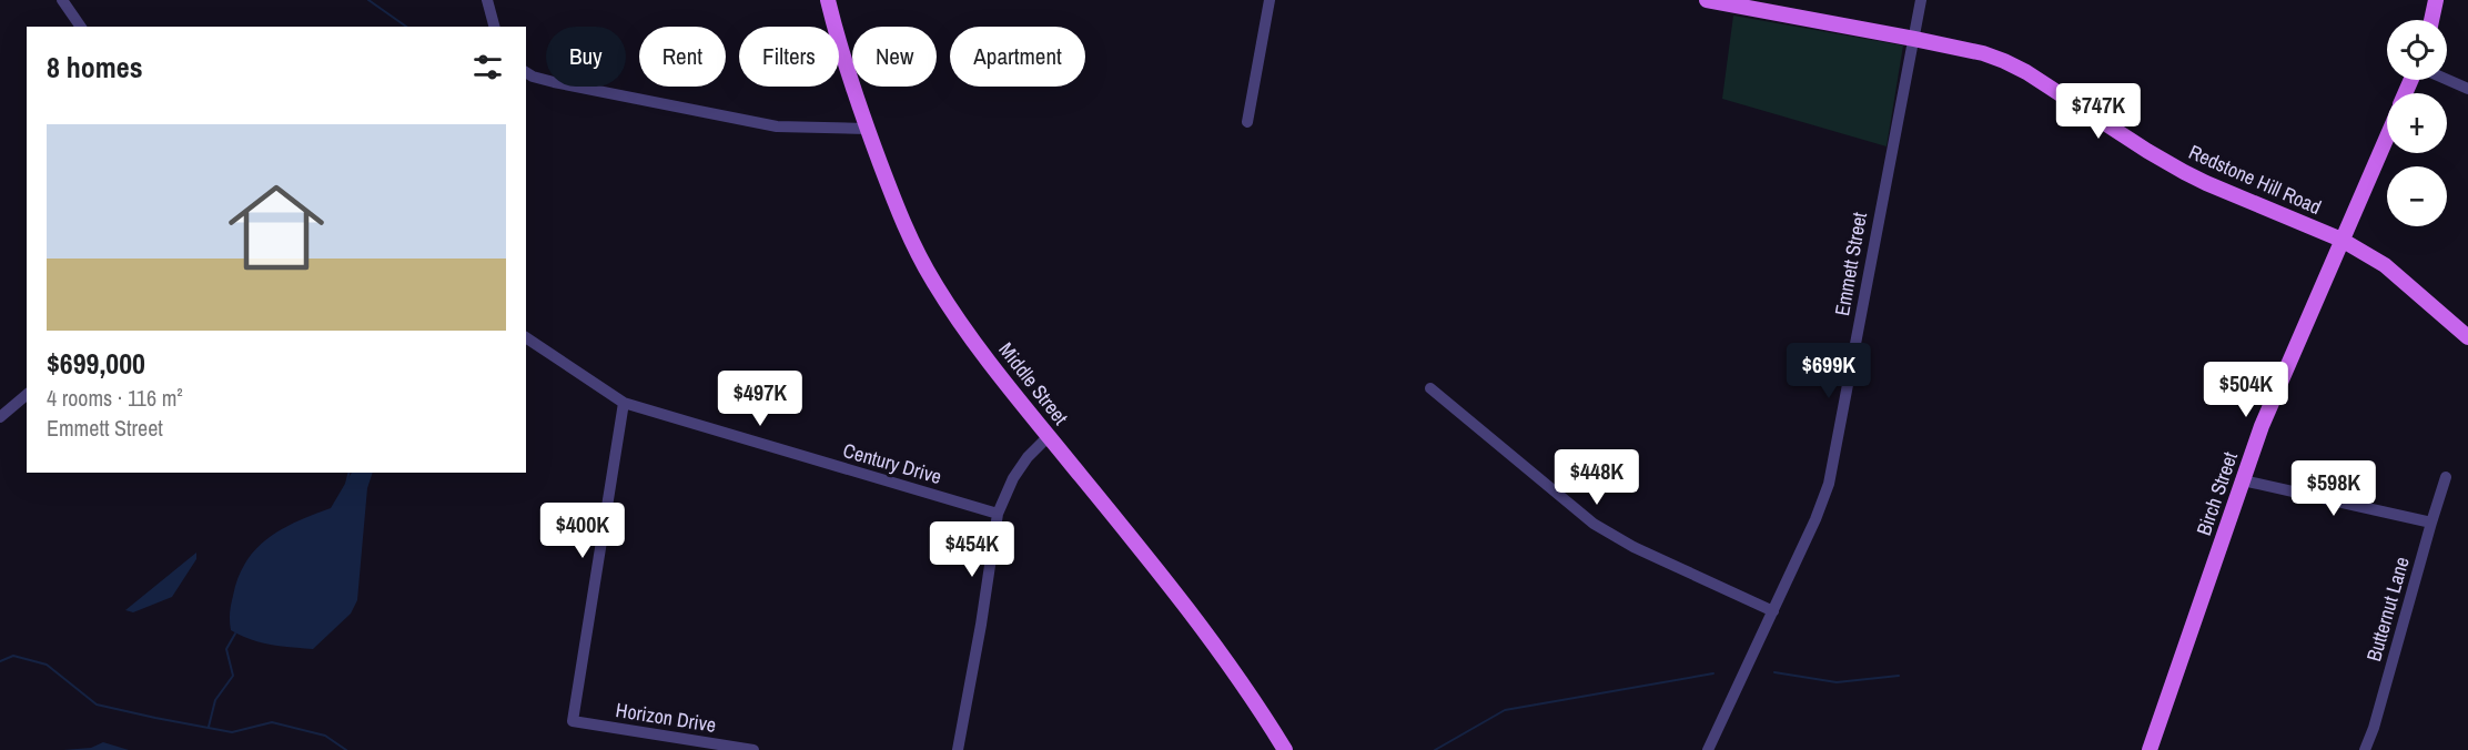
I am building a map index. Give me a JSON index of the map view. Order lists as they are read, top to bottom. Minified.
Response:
{"streets":{"main road":["Redstone Hill Road","Middle Street","Birch Street"],"street":["Emmett Street","Century Drive","Butternut Lane","Horizon Drive"]},"crossings":[["Redstone Hill Road","Emmett Street"],["Redstone Hill Road","Birch Street"],["Century Drive","Horizon Drive"]],"page":{"map_buttons":["+","−"],"chip":["Buy","Rent","Filters","New","Apartment"],"heading":"8 homes","price":["$747K","$699K","$504K","$497K","$448K","$598K","$400K","$454K"],"list":[{"name":"$699,000","note":"4 rooms · 116 m² · Emmett Street"}]}}
